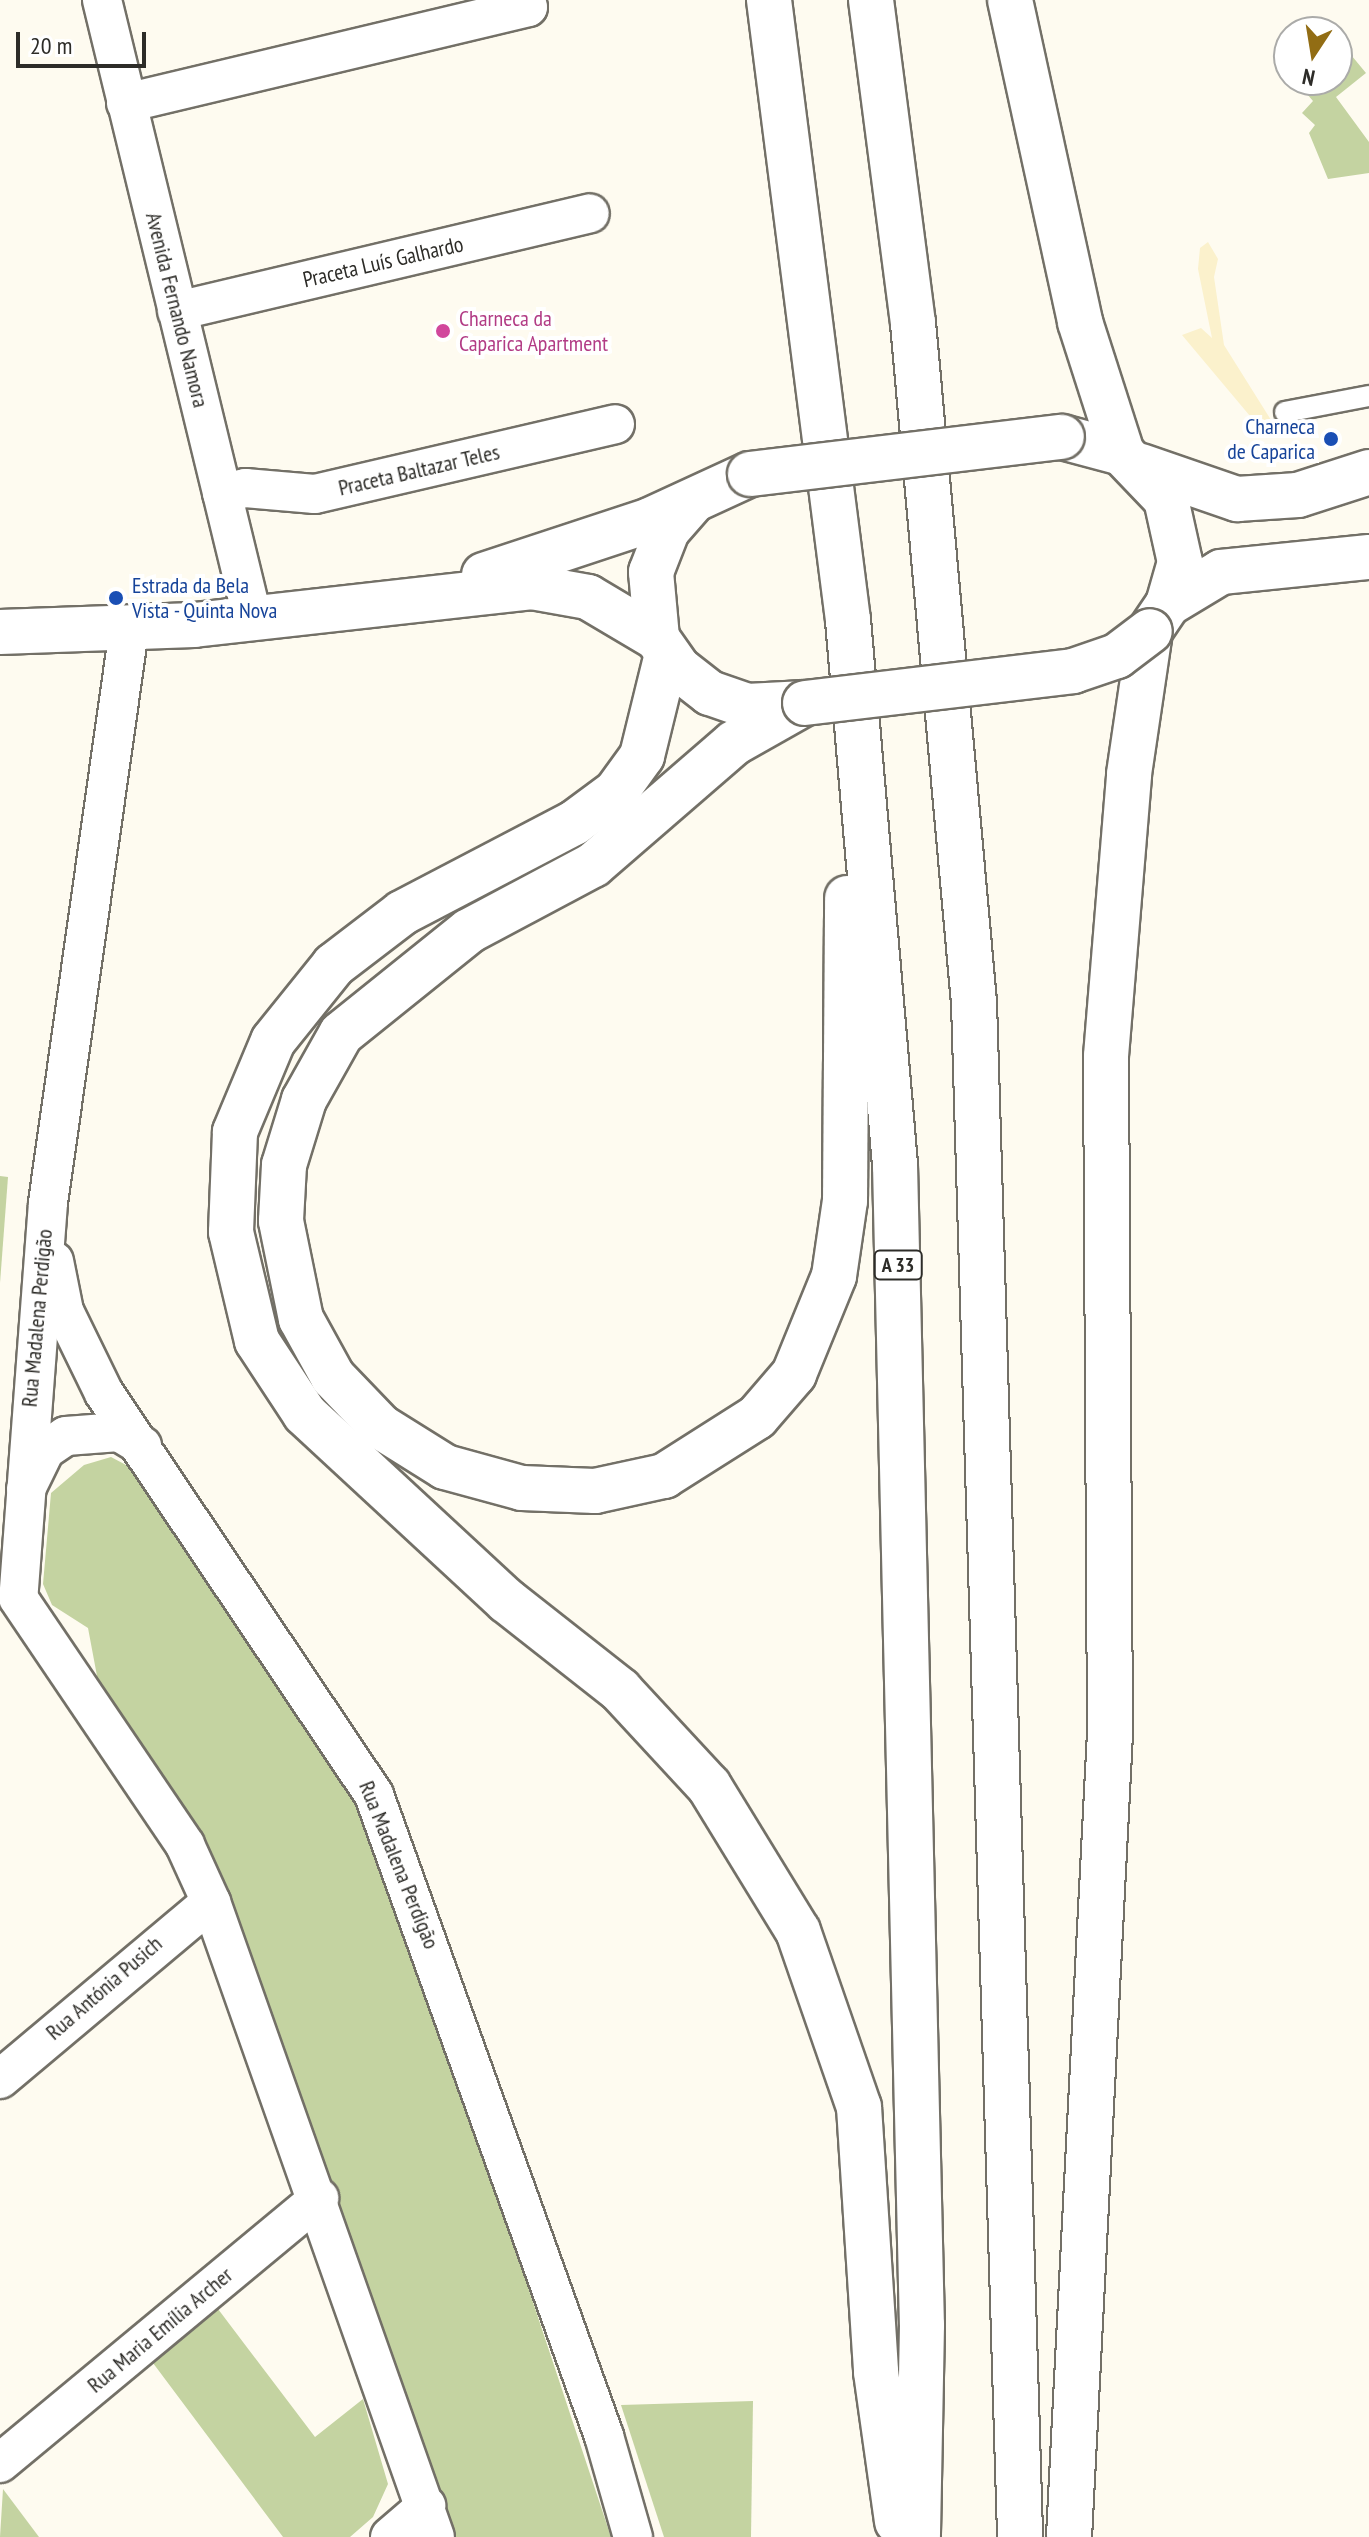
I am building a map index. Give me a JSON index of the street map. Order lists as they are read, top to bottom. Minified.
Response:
{"streets":{"main road":["A 33"],"street":["Praceta Luís Galhardo","Avenida Fernando Namora","Praceta Baltazar Teles","Rua Madalena Perdigão","Rua Antónia Pusich","Rua Maria Emília Archer"]},"crossings":[["Praceta Luís Galhardo","Avenida Fernando Namora"],["Avenida Fernando Namora","Praceta Baltazar Teles"],["Rua Madalena Perdigão","Rua Antónia Pusich"],["Rua Madalena Perdigão","Rua Maria Emília Archer"]],"places":["Charneca da Caparica Apartment","Charneca de Caparica","Estrada da Bela Vista - Quinta Nova"],"scale_bar":"20 m","north":"bottom"}
